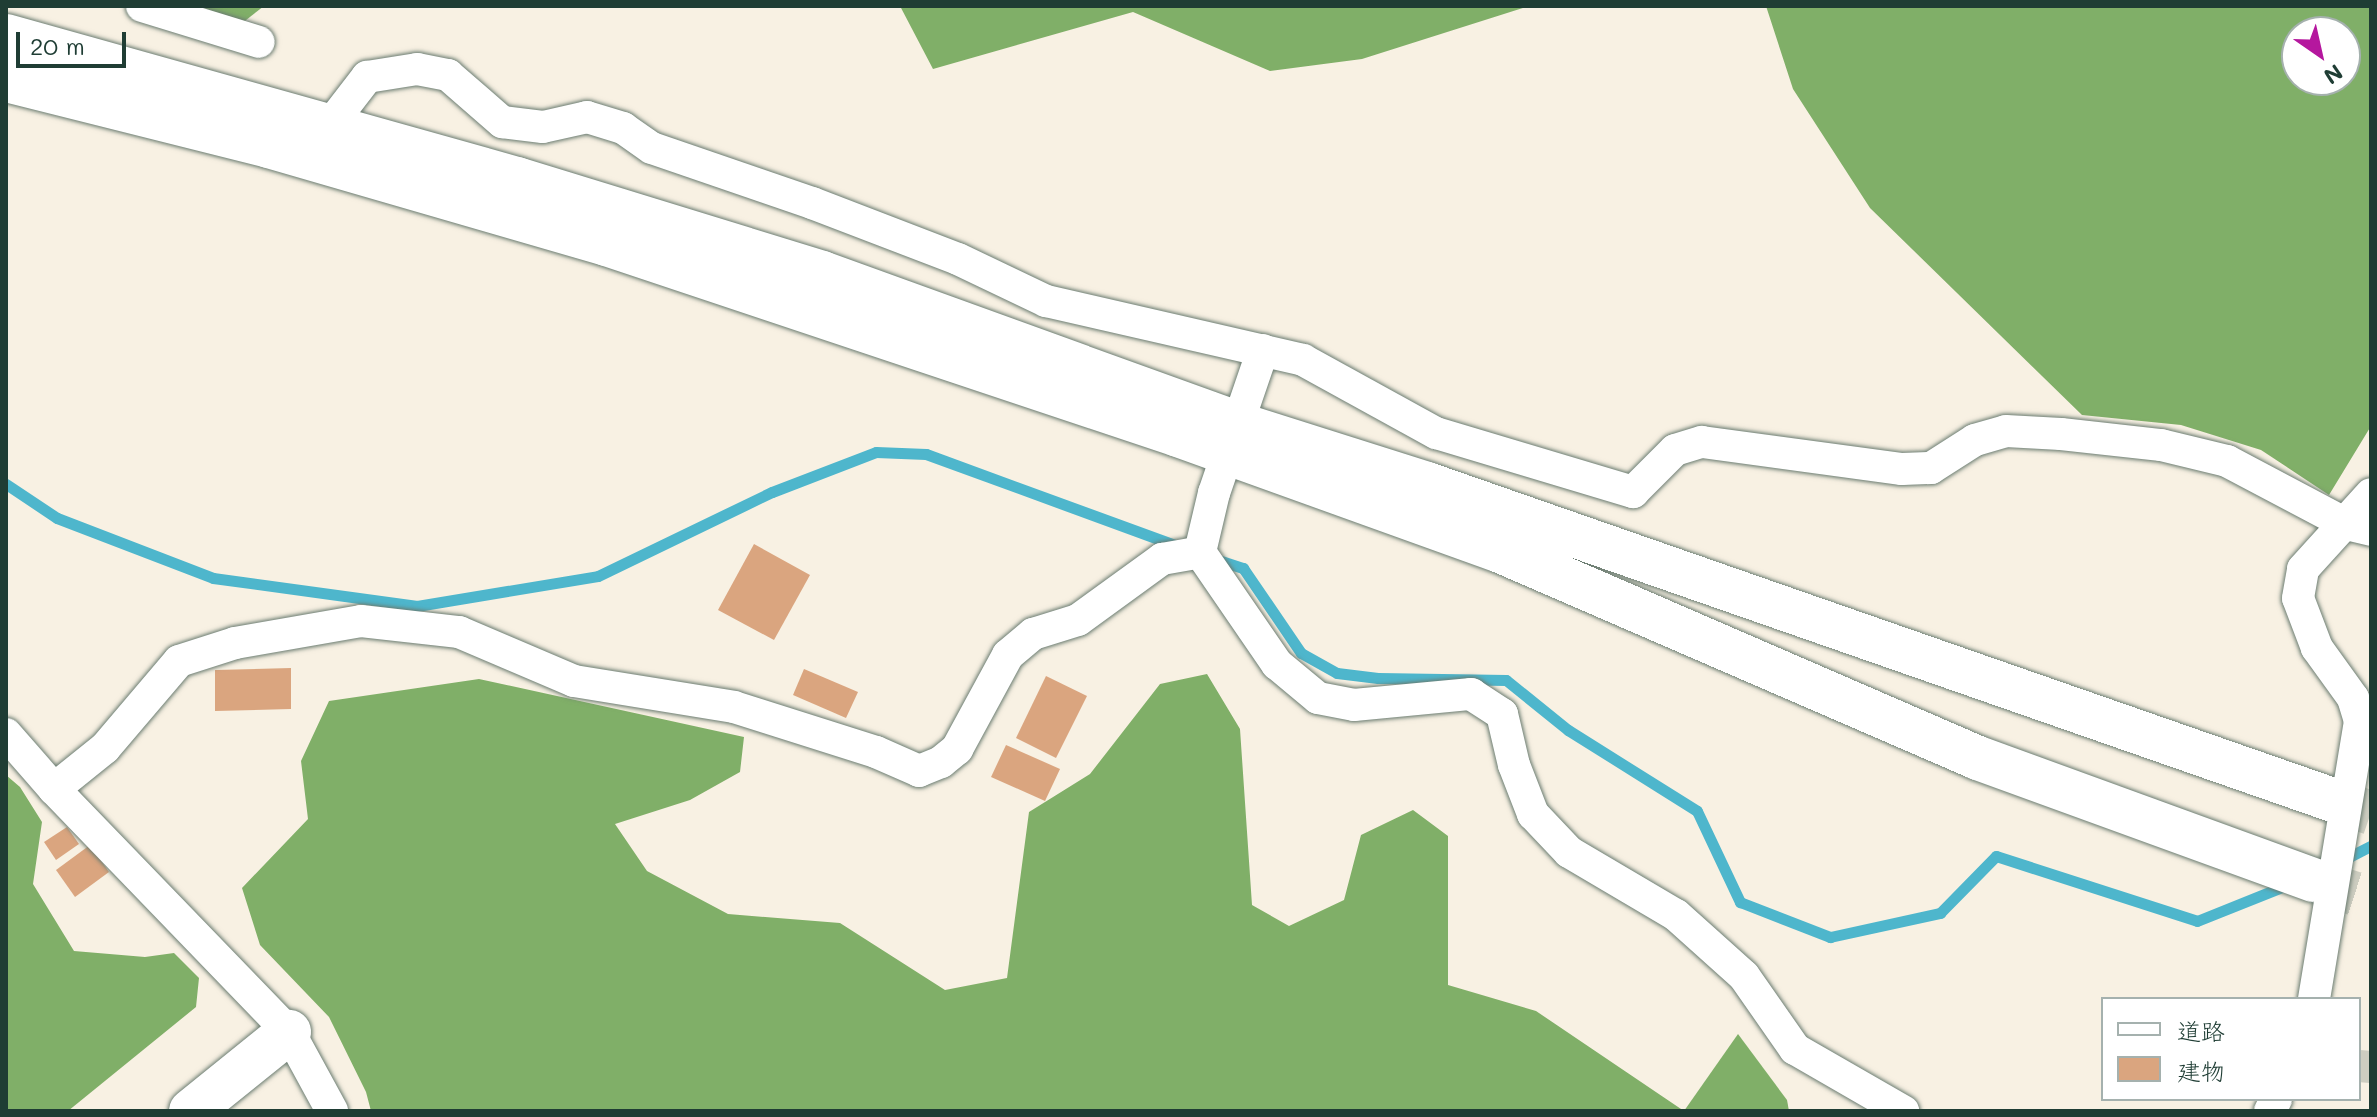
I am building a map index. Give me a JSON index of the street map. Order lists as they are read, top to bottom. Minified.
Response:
{"legend":["道路","建物"],"scale_bar":"20 m","north":"bottom right"}
